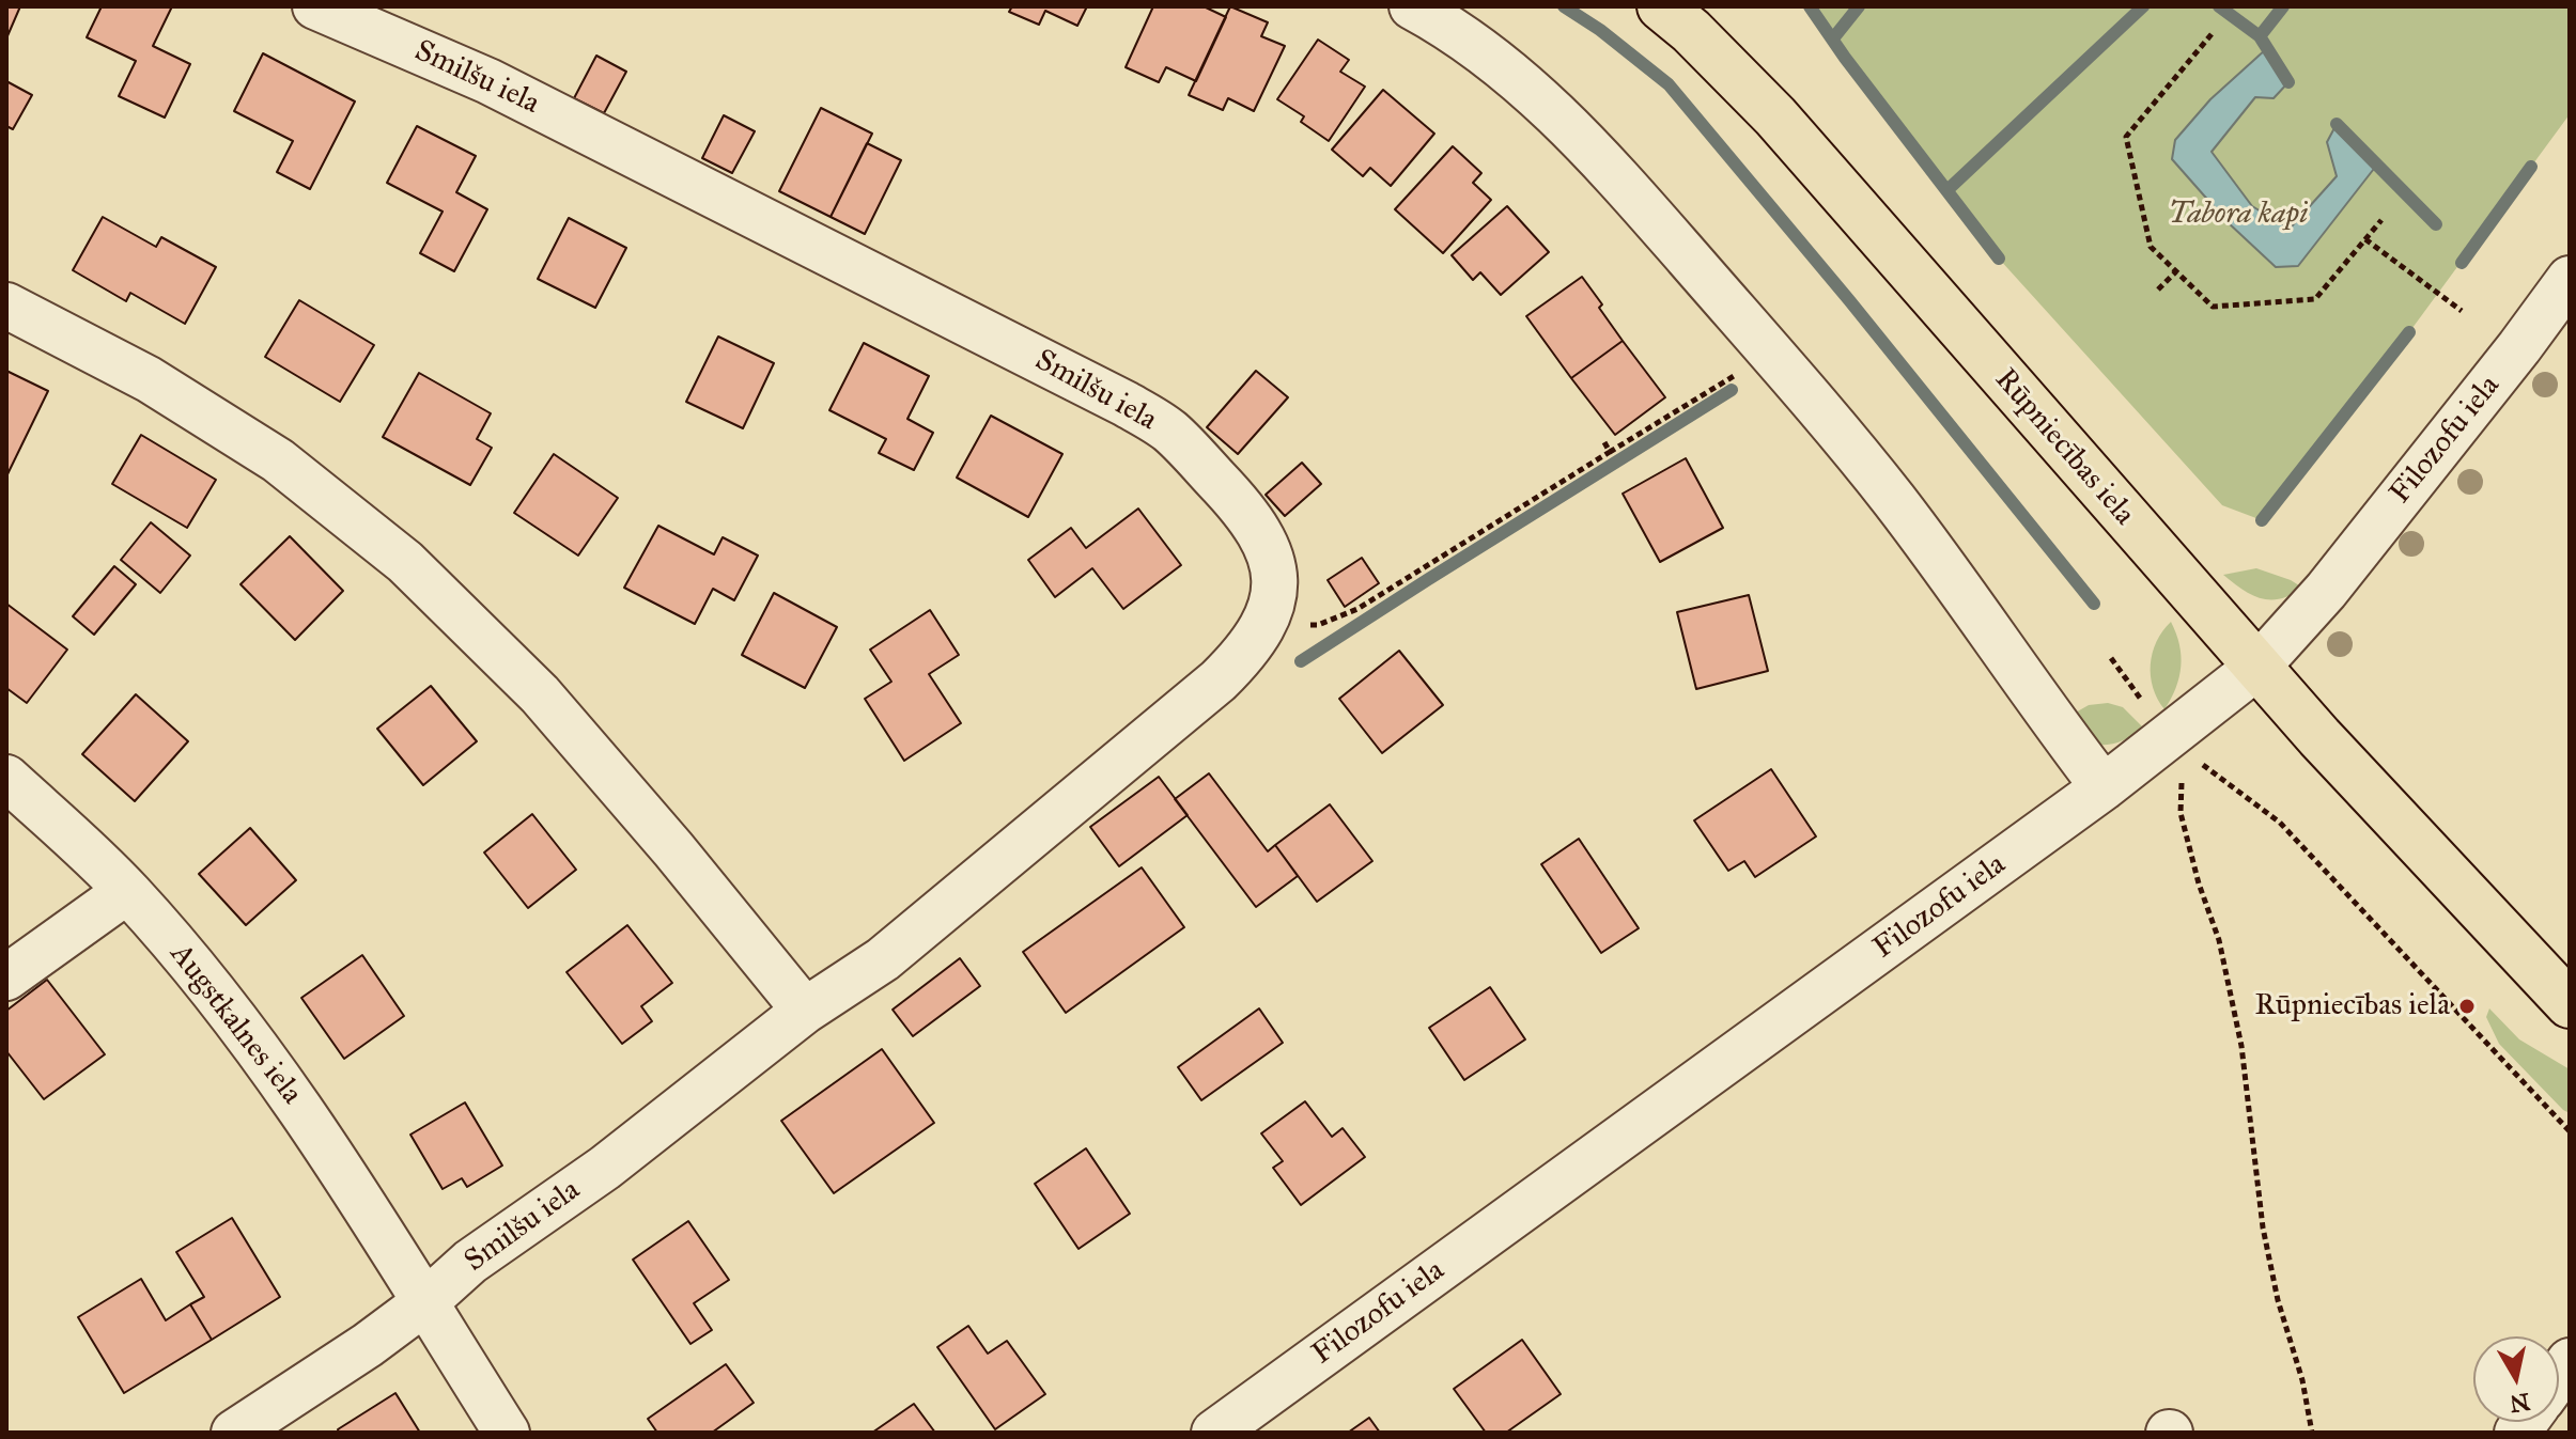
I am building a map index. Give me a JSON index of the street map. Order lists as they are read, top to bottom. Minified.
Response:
{"streets":{"main road":["Rūpniecības iela"],"street":["Smilšu iela","Filozofu iela","Augstkalnes iela"]},"crossings":[["Smilšu iela","Augstkalnes iela"],["Filozofu iela","Rūpniecības iela"]],"parks":["Tabora kapi"],"places":["Rūpniecības iela"],"north":"bottom"}
